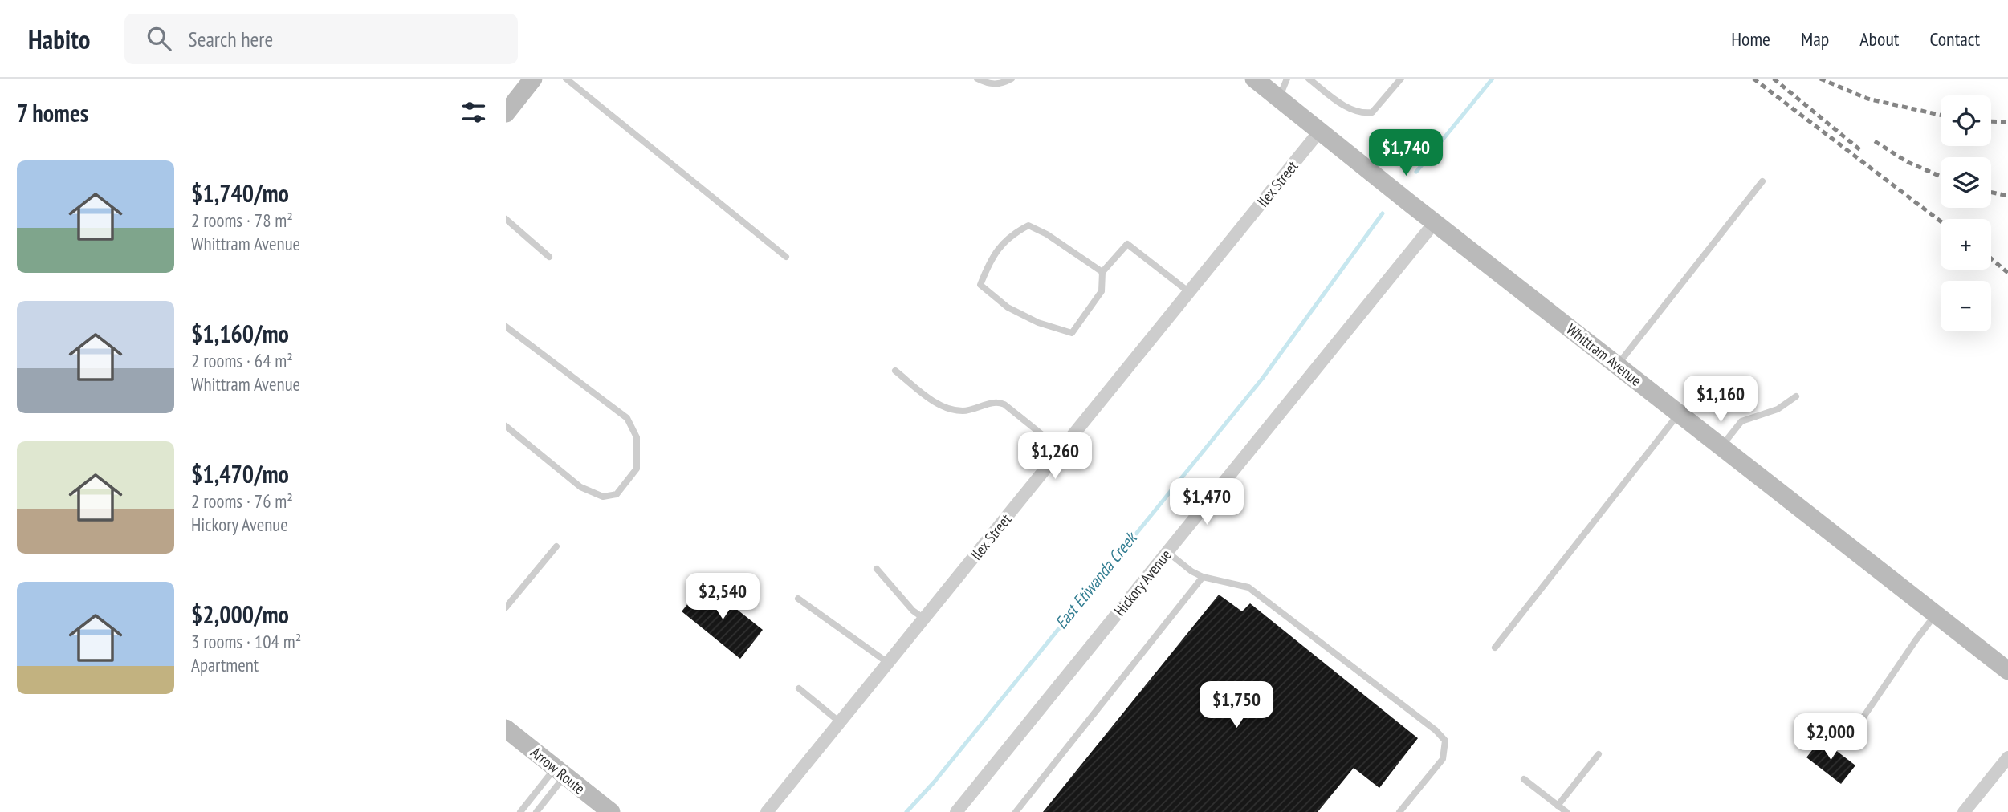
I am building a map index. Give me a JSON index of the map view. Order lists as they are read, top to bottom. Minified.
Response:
{"streets":{"street":["Ilex Street","Whittram Avenue","Hickory Avenue","Arrow Route"]},"crossings":[["Ilex Street","Whittram Avenue"],["Whittram Avenue","Hickory Avenue"]],"water":["East Etiwanda Creek"],"page":{"header":"Habito","search":"Search here","nav":["Home","Map","About","Contact"],"heading":"7 homes","map_buttons":["+","−"],"price":["$1,740","$1,160","$1,260","$1,470","$2,540","$1,750","$2,000"],"list":[{"name":"$1,740/mo","note":"2 rooms · 78 m² · Whittram Avenue"},{"name":"$1,160/mo","note":"2 rooms · 64 m² · Whittram Avenue"},{"name":"$1,470/mo","note":"2 rooms · 76 m² · Hickory Avenue"},{"name":"$2,000/mo","note":"3 rooms · 104 m² · Apartment"}]}}
